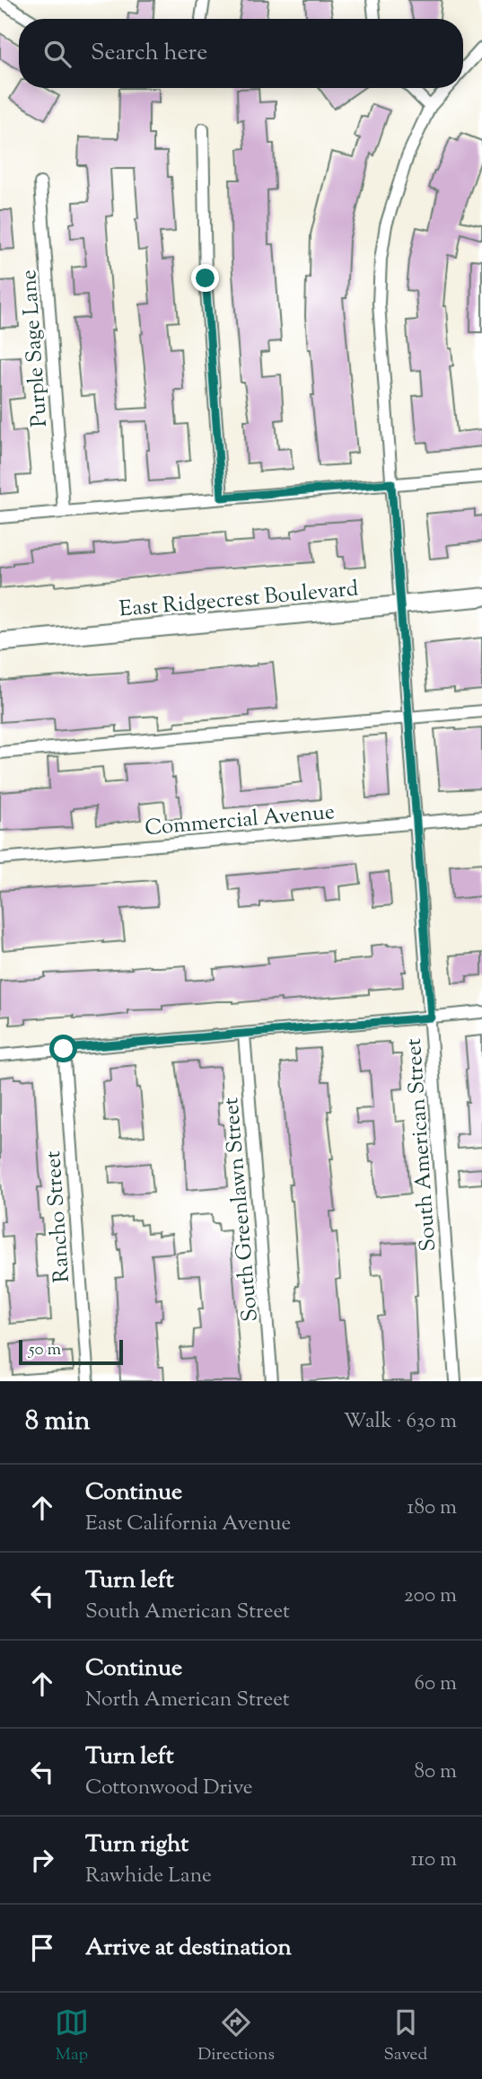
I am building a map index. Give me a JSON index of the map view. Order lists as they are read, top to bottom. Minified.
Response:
{"streets":{"main road":["East Ridgecrest Boulevard"],"street":["Purple Sage Lane","Commercial Avenue","South American Street","South Greenlawn Street","Rancho Street"]},"crossings":[["East Ridgecrest Boulevard","South American Street"],["Commercial Avenue","South American Street"]],"scale_bar":"50 m","page":{"search":"Search here","scale":"50 m","heading":["8 min","Walk · 630 m"],"list":[["Continue","East California Avenue","180 m"],["Turn left","South American Street","200 m"],["Continue","North American Street","60 m"],["Turn left","Cottonwood Drive","80 m"],["Turn right","Rawhide Lane","110 m"],"Arrive at destination"],"nav":["Map","Directions","Saved"]}}
